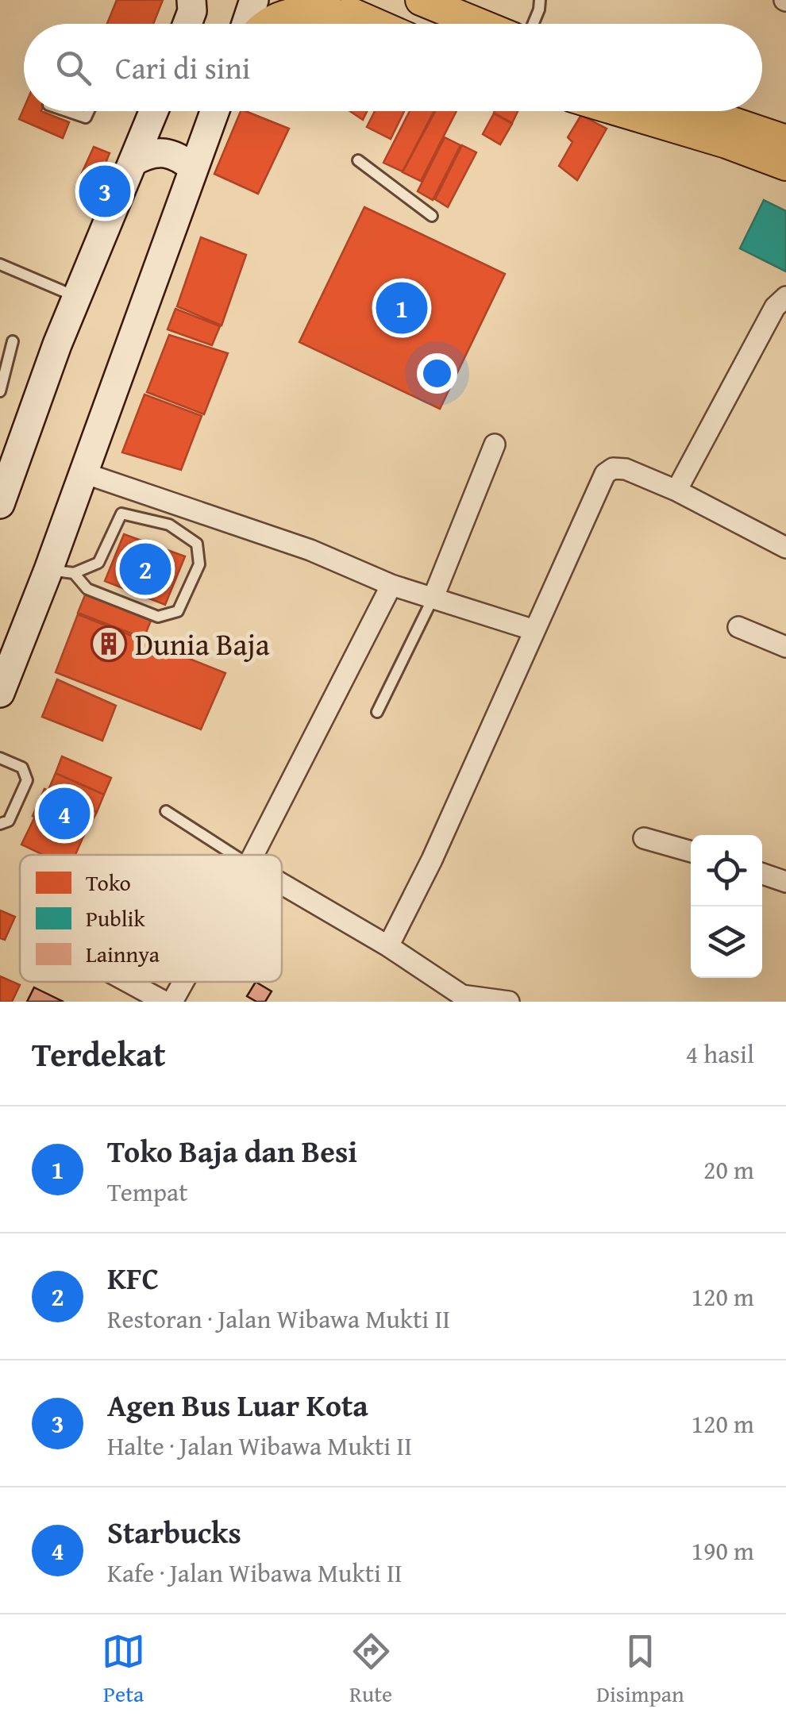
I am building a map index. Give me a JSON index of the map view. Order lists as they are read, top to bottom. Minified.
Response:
{"places":{"building":["Dunia Baja"]},"legend":["Toko","Publik","Lainnya"],"page":{"search":"Cari di sini","pins":["3","1","2","4"],"heading":["Terdekat","4 hasil"],"list":[{"mark":"1","name":"Toko Baja dan Besi","note":"Tempat","value":"20 m"},{"mark":"2","name":"KFC","note":"Restoran · Jalan Wibawa Mukti II","value":"120 m"},{"mark":"3","name":"Agen Bus Luar Kota","note":"Halte · Jalan Wibawa Mukti II","value":"120 m"},{"mark":"4","name":"Starbucks","note":"Kafe · Jalan Wibawa Mukti II","value":"190 m"}],"nav":["Peta","Rute","Disimpan"]}}
